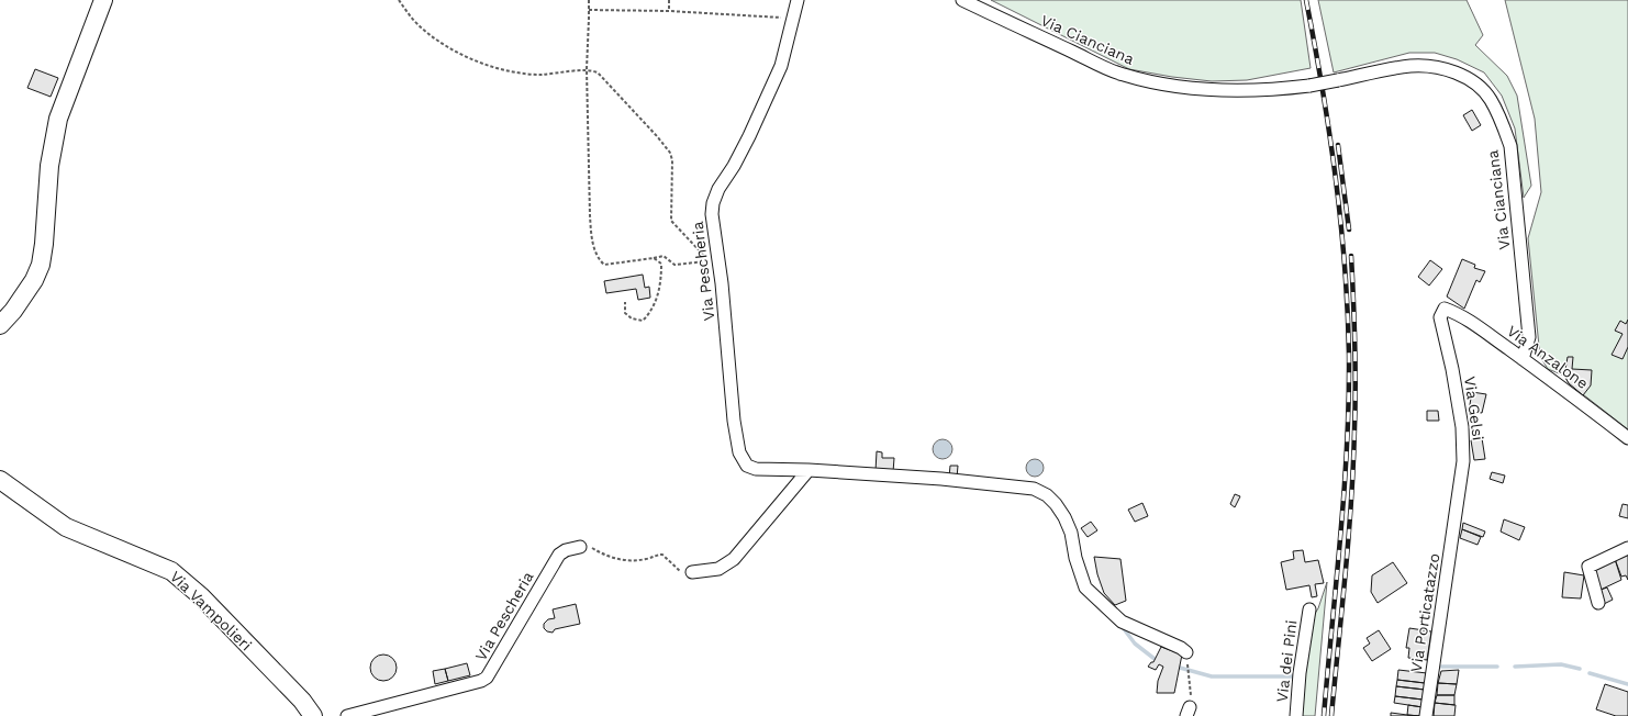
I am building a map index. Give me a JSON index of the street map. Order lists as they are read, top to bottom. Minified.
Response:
{"streets":{"street":["Via Cianciana","Via Pescheria","Via Anzalone","Via Gelsi","Via Vampolieri","Via Porticatazzo","Via dei Pini"]},"crossings":[["Via Cianciana","Via Anzalone"],["Via Anzalone","Via Gelsi"],["Via Gelsi","Via Porticatazzo"]]}
